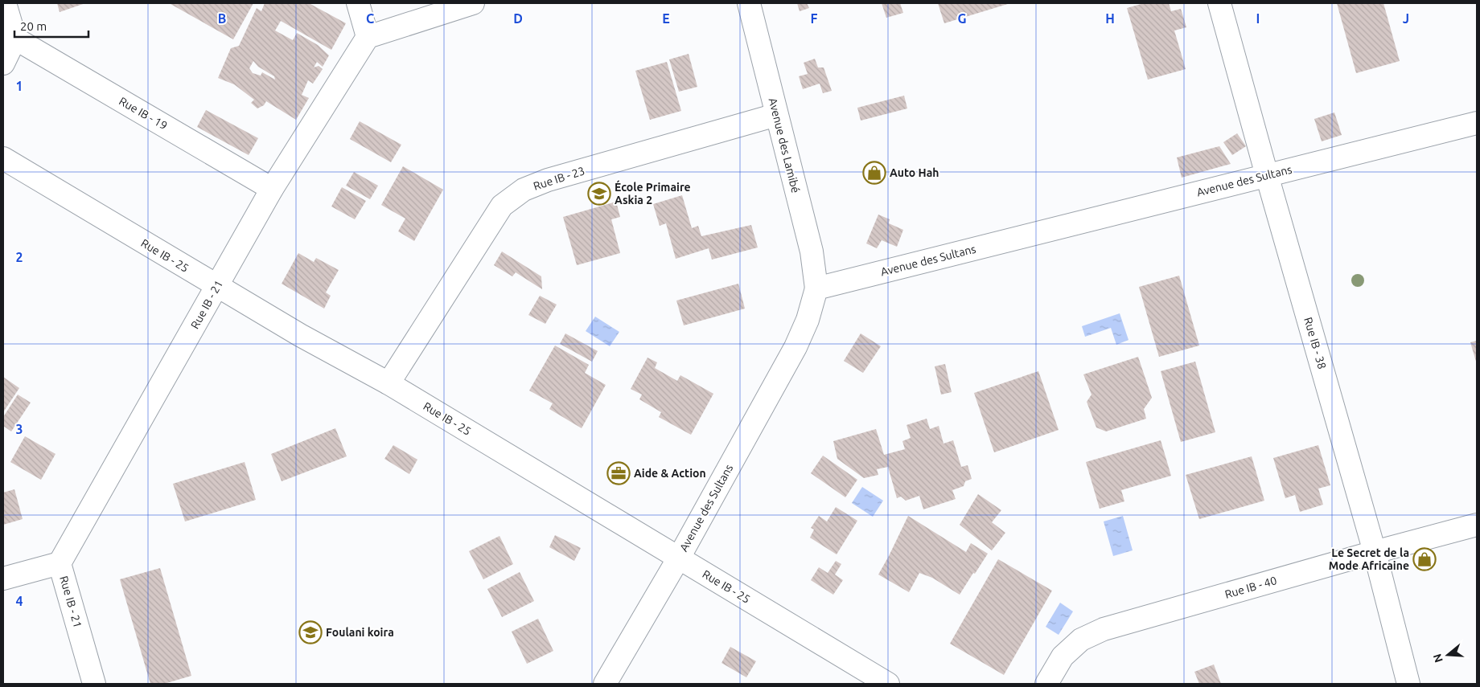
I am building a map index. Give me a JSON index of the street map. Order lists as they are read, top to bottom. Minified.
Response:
{"streets":{"street":["Rue IB - 19","Avenue des Lamibé","Rue IB - 23","Avenue des Sultans","Rue IB - 25","Rue IB - 21","Rue IB - 38","Rue IB - 40"]},"crossings":[["Rue IB - 19","Rue IB - 21"],["Avenue des Lamibé","Rue IB - 23"],["Avenue des Lamibé","Avenue des Sultans"],["Rue IB - 23","Rue IB - 25"],["Avenue des Sultans","Rue IB - 25"],["Avenue des Sultans","Rue IB - 38"],["Rue IB - 25","Rue IB - 21"],["Rue IB - 38","Rue IB - 40"]],"places":{"shop":["Auto Hah","Le Secret de la Mode Africaine"],"school or university":["École Primaire Askia 2","Foulani koira"],"office":["Aide & Action"]},"scale_bar":"20 m","north":"left","grid":{"columns":["B","C","D","E","F","G","H","I","J"],"rows":["1","2","3","4"]}}
